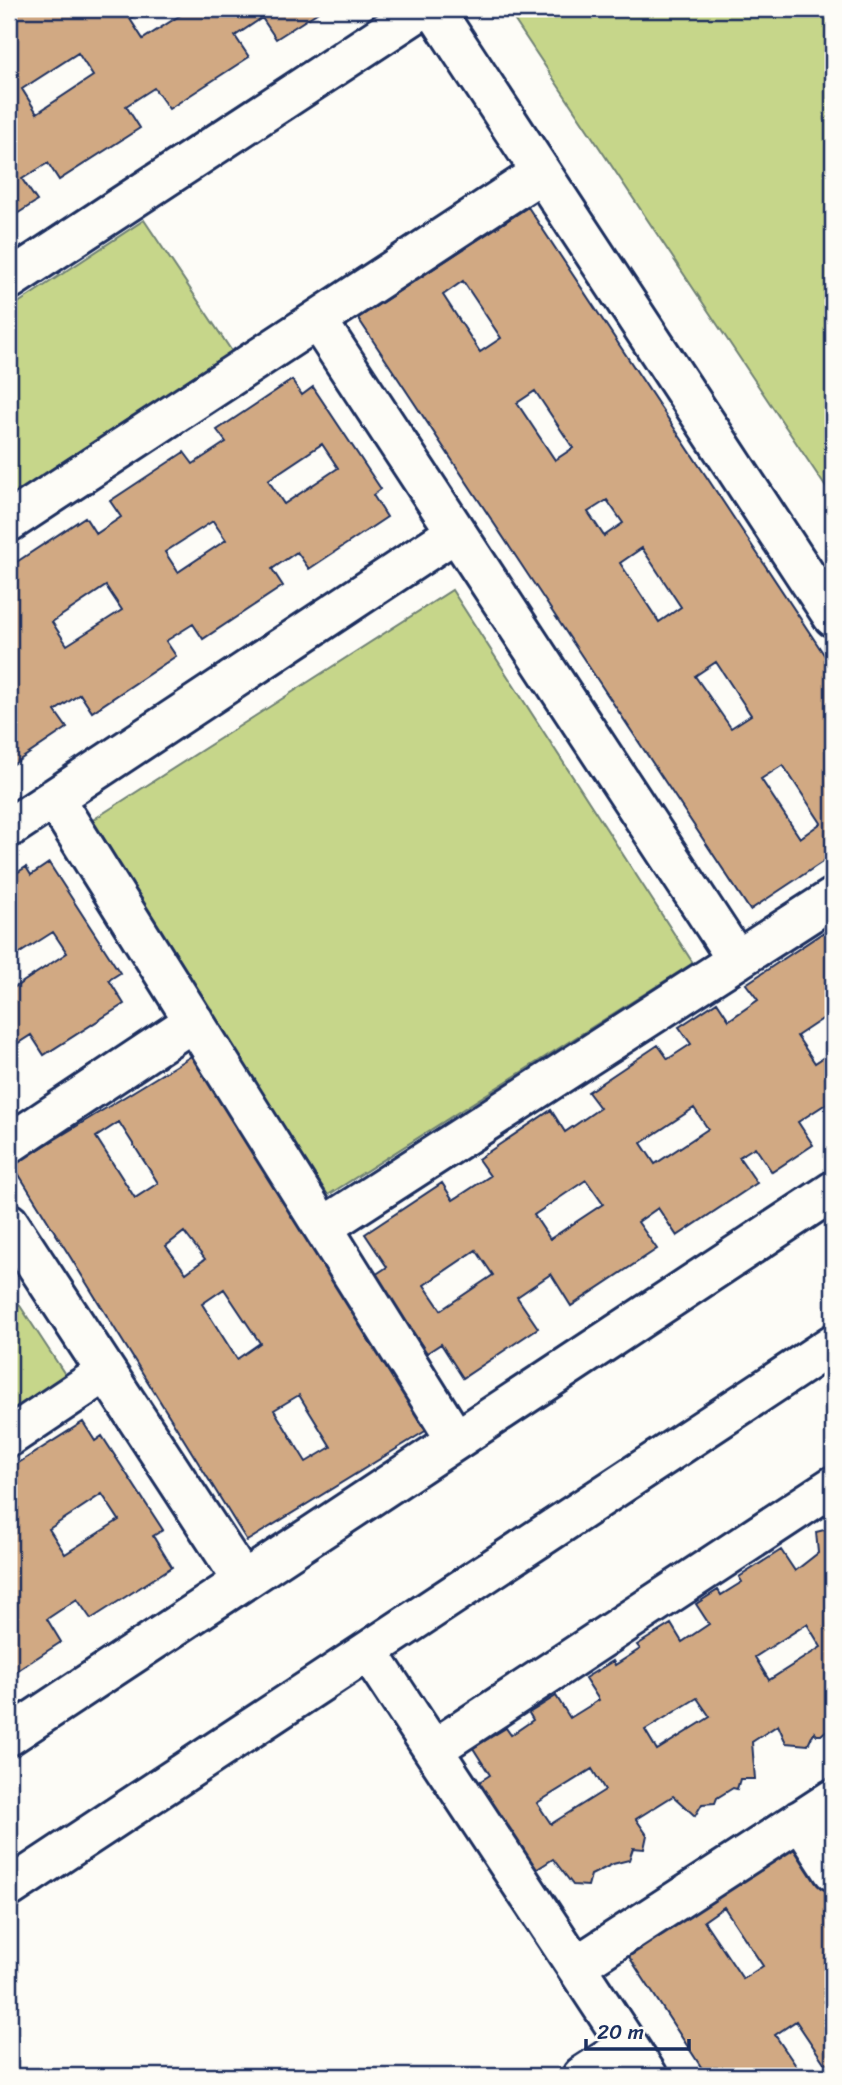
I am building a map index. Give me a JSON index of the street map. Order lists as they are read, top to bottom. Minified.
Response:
{"scale_bar":"20 m"}
